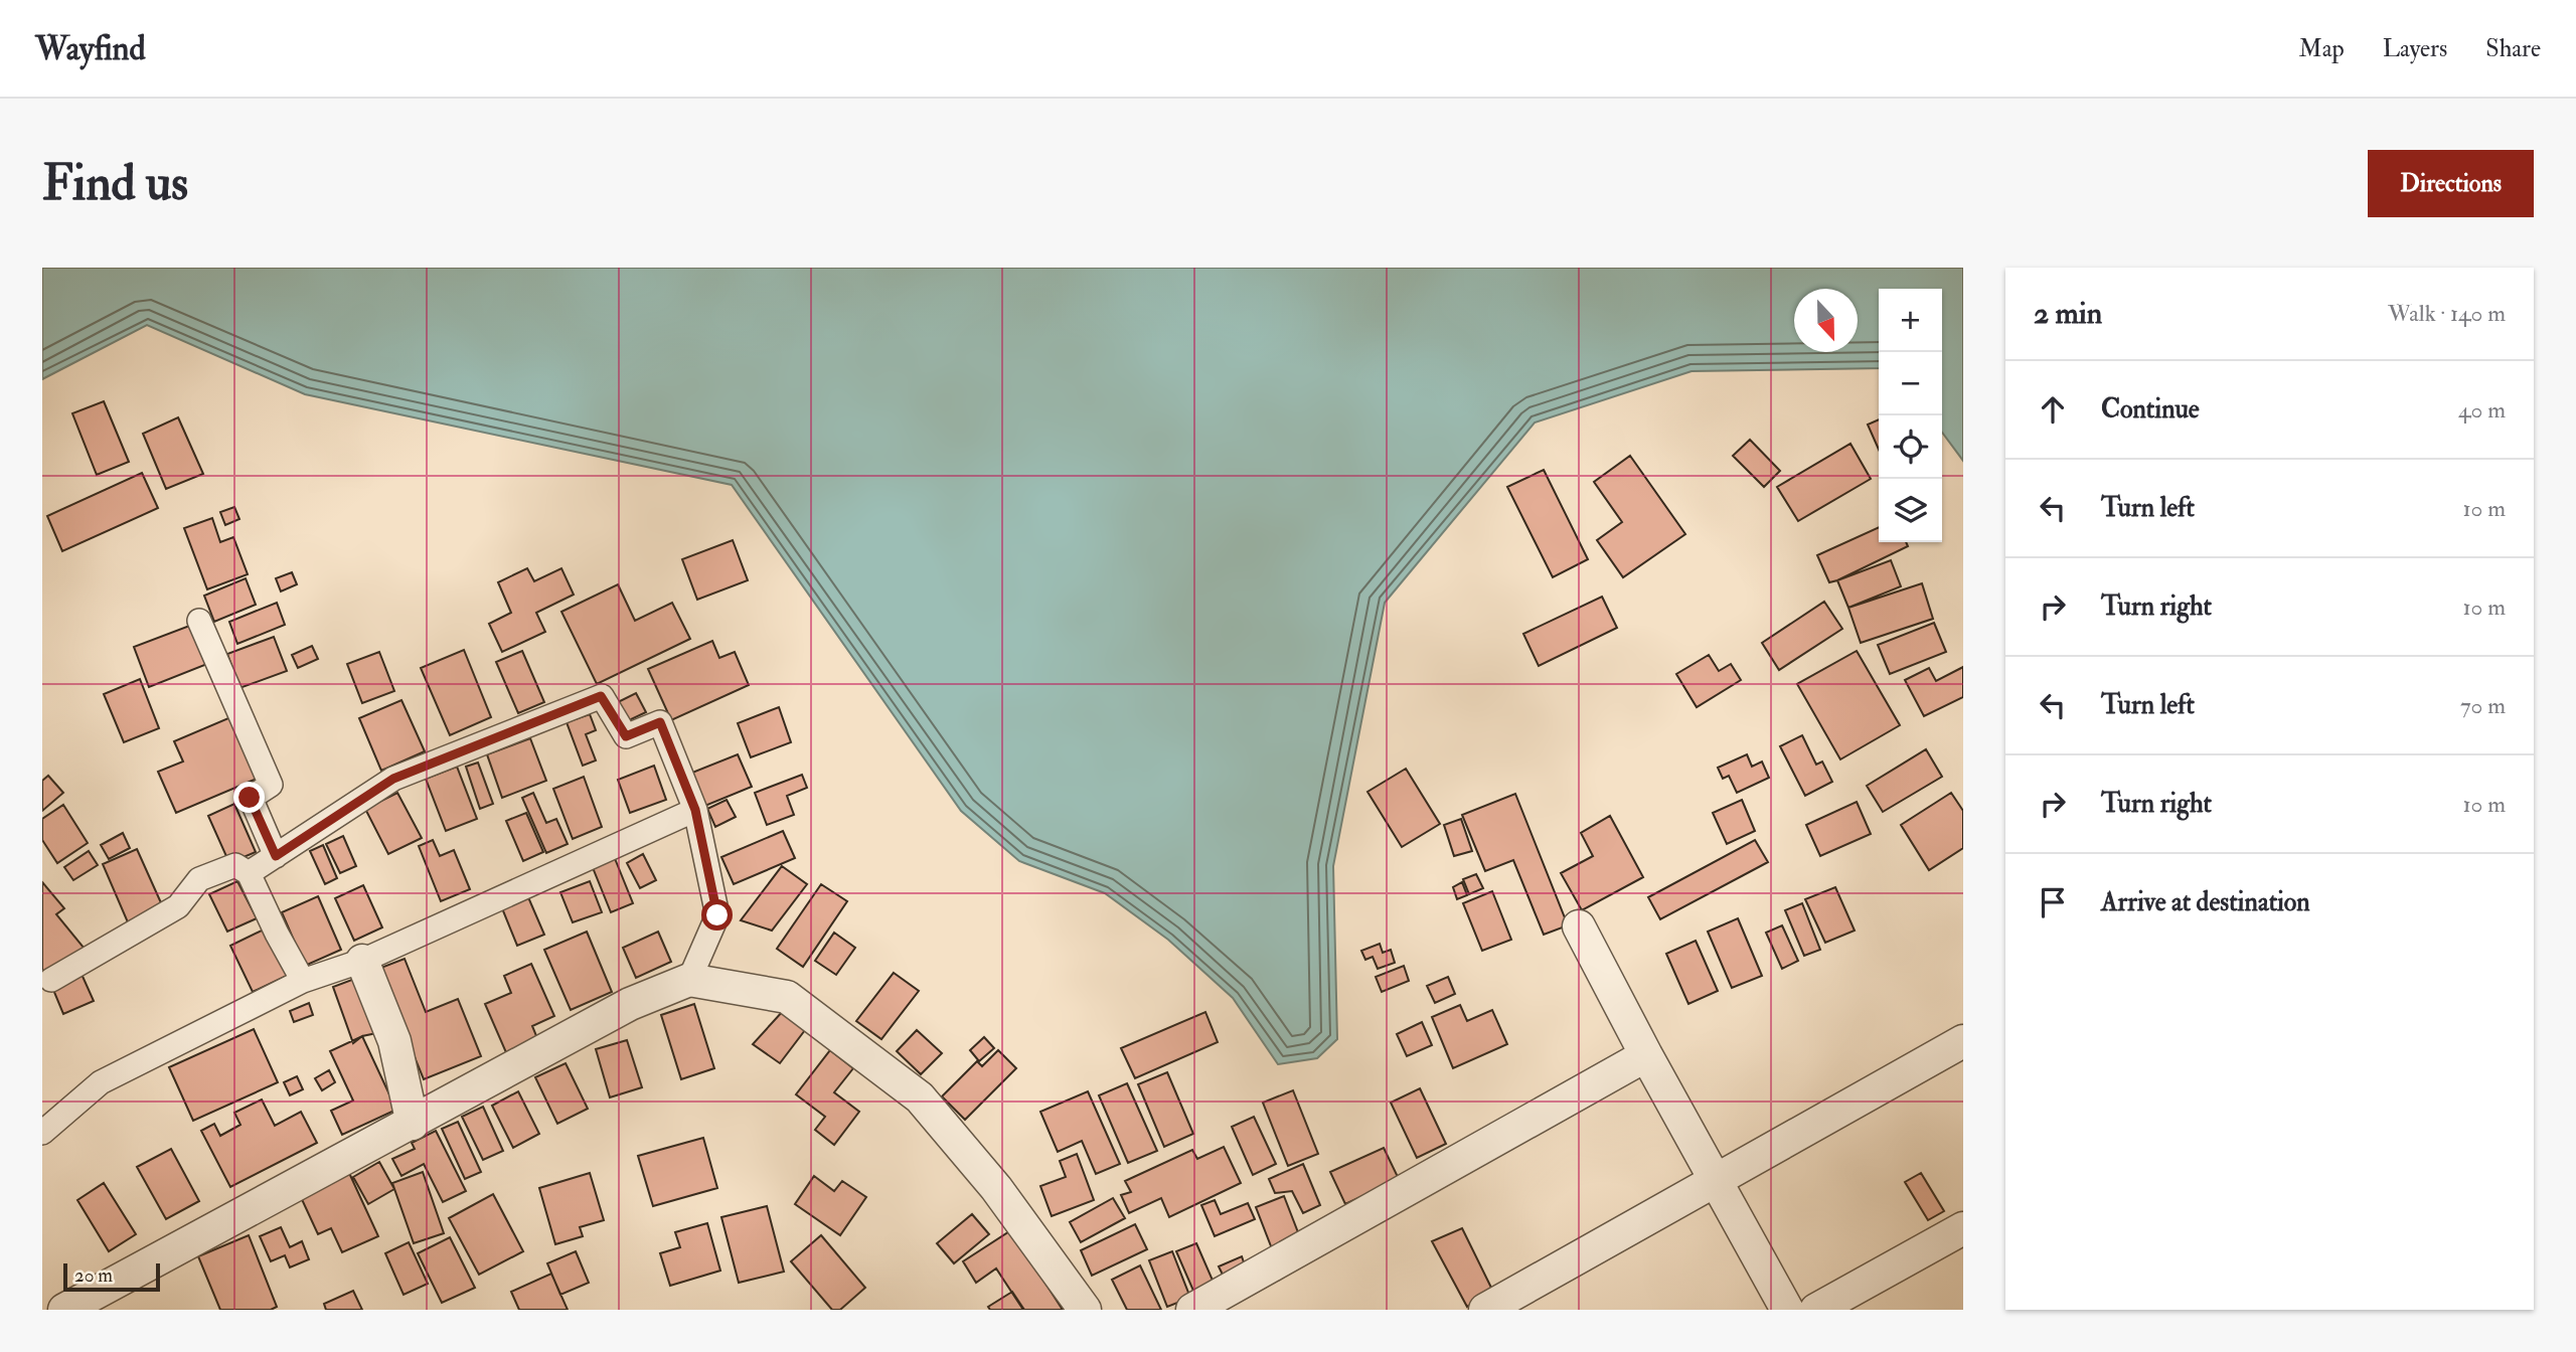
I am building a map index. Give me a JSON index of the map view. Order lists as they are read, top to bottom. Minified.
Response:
{"scale_bar":"20 m","north":"bottom","page":{"header":"Wayfind","nav":["Map","Layers","Share"],"buttons":"Directions","title":"Find us","heading":["2 min","Walk · 140 m"],"map_buttons":["+","−"],"list":[["Continue","40 m"],["Turn left","10 m"],["Turn right","10 m"],["Turn left","70 m"],["Turn right","10 m"],"Arrive at destination"],"scale":"20 m"}}
